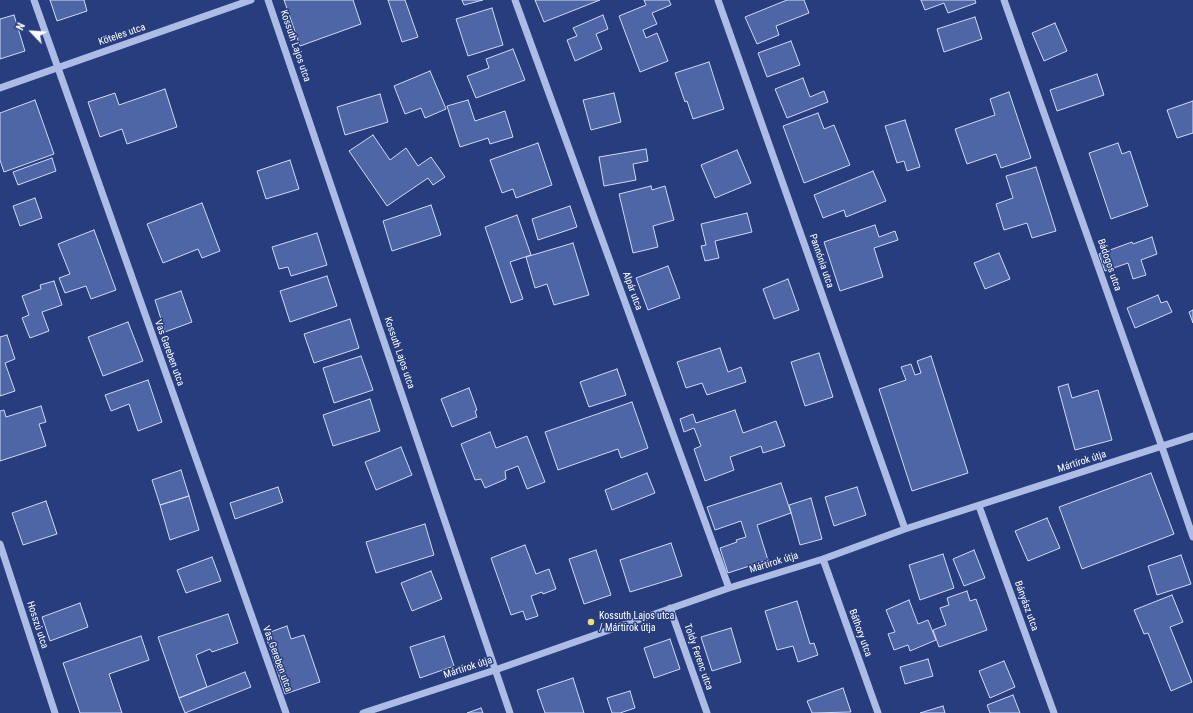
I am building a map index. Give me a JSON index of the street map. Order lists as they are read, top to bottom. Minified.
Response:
{"streets":{"street":["Köteles utca","Kossuth Lajos utca","Pannónia utca","Bádogos utca","Alpár utca","Vas Gereben utca","Mártírok útja","Bányász utca","Hosszú utca","Báthory utca","Toldy Ferenc utca"]},"crossings":[["Köteles utca","Vas Gereben utca"],["Kossuth Lajos utca","Mártírok útja"],["Pannónia utca","Mártírok útja"],["Bádogos utca","Mártírok útja"],["Alpár utca","Mártírok útja"],["Mártírok útja","Bányász utca"],["Mártírok útja","Báthory utca"],["Mártírok útja","Toldy Ferenc utca"]],"places":["Kossuth Lajos utca / Mártírok útja"],"north":"top left"}
